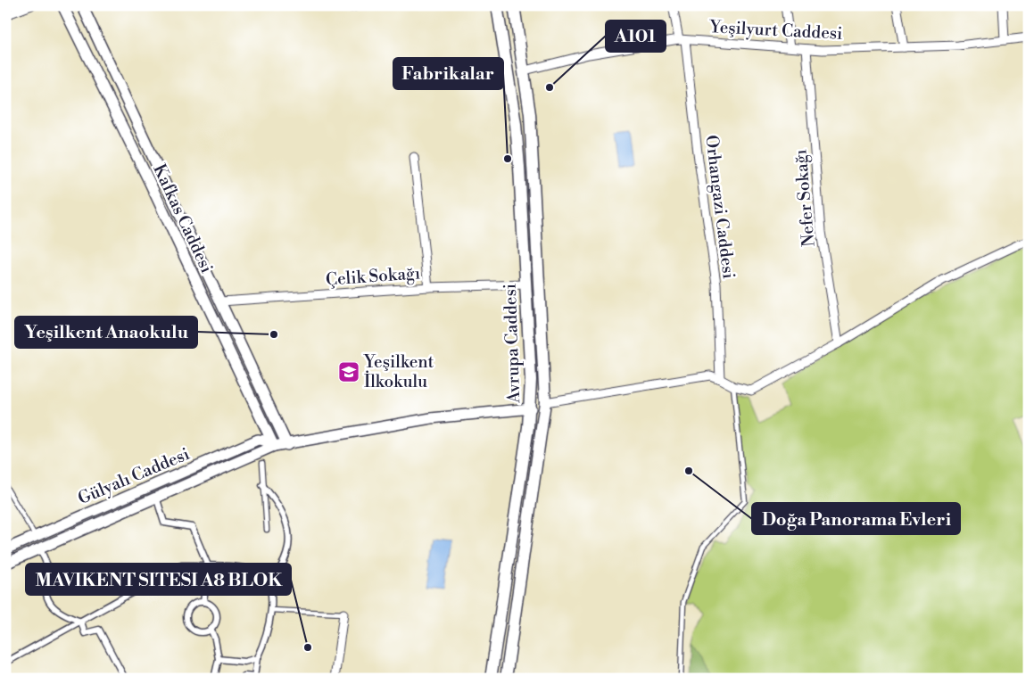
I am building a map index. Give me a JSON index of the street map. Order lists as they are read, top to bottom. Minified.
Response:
{"streets":{"main road":["Avrupa Caddesi"],"street":["Yeşilyurt Caddesi","Nefer Sokağı","Orhangazi Caddesi","Kafkas Caddesi","Çelik Sokağı","Gülyalı Caddesi"]},"crossings":[["Yeşilyurt Caddesi","Nefer Sokağı"],["Yeşilyurt Caddesi","Orhangazi Caddesi"],["Yeşilyurt Caddesi","Avrupa Caddesi"],["Kafkas Caddesi","Çelik Sokağı"],["Kafkas Caddesi","Gülyalı Caddesi"],["Çelik Sokağı","Avrupa Caddesi"],["Avrupa Caddesi","Gülyalı Caddesi"]],"places":{"other":["A101","Fabrikalar","Yeşilkent Anaokulu","Doğa Panorama Evleri","MAVIKENT SITESI A8 BLOK"],"school or university":["Yeşilkent İlkokulu"]}}
